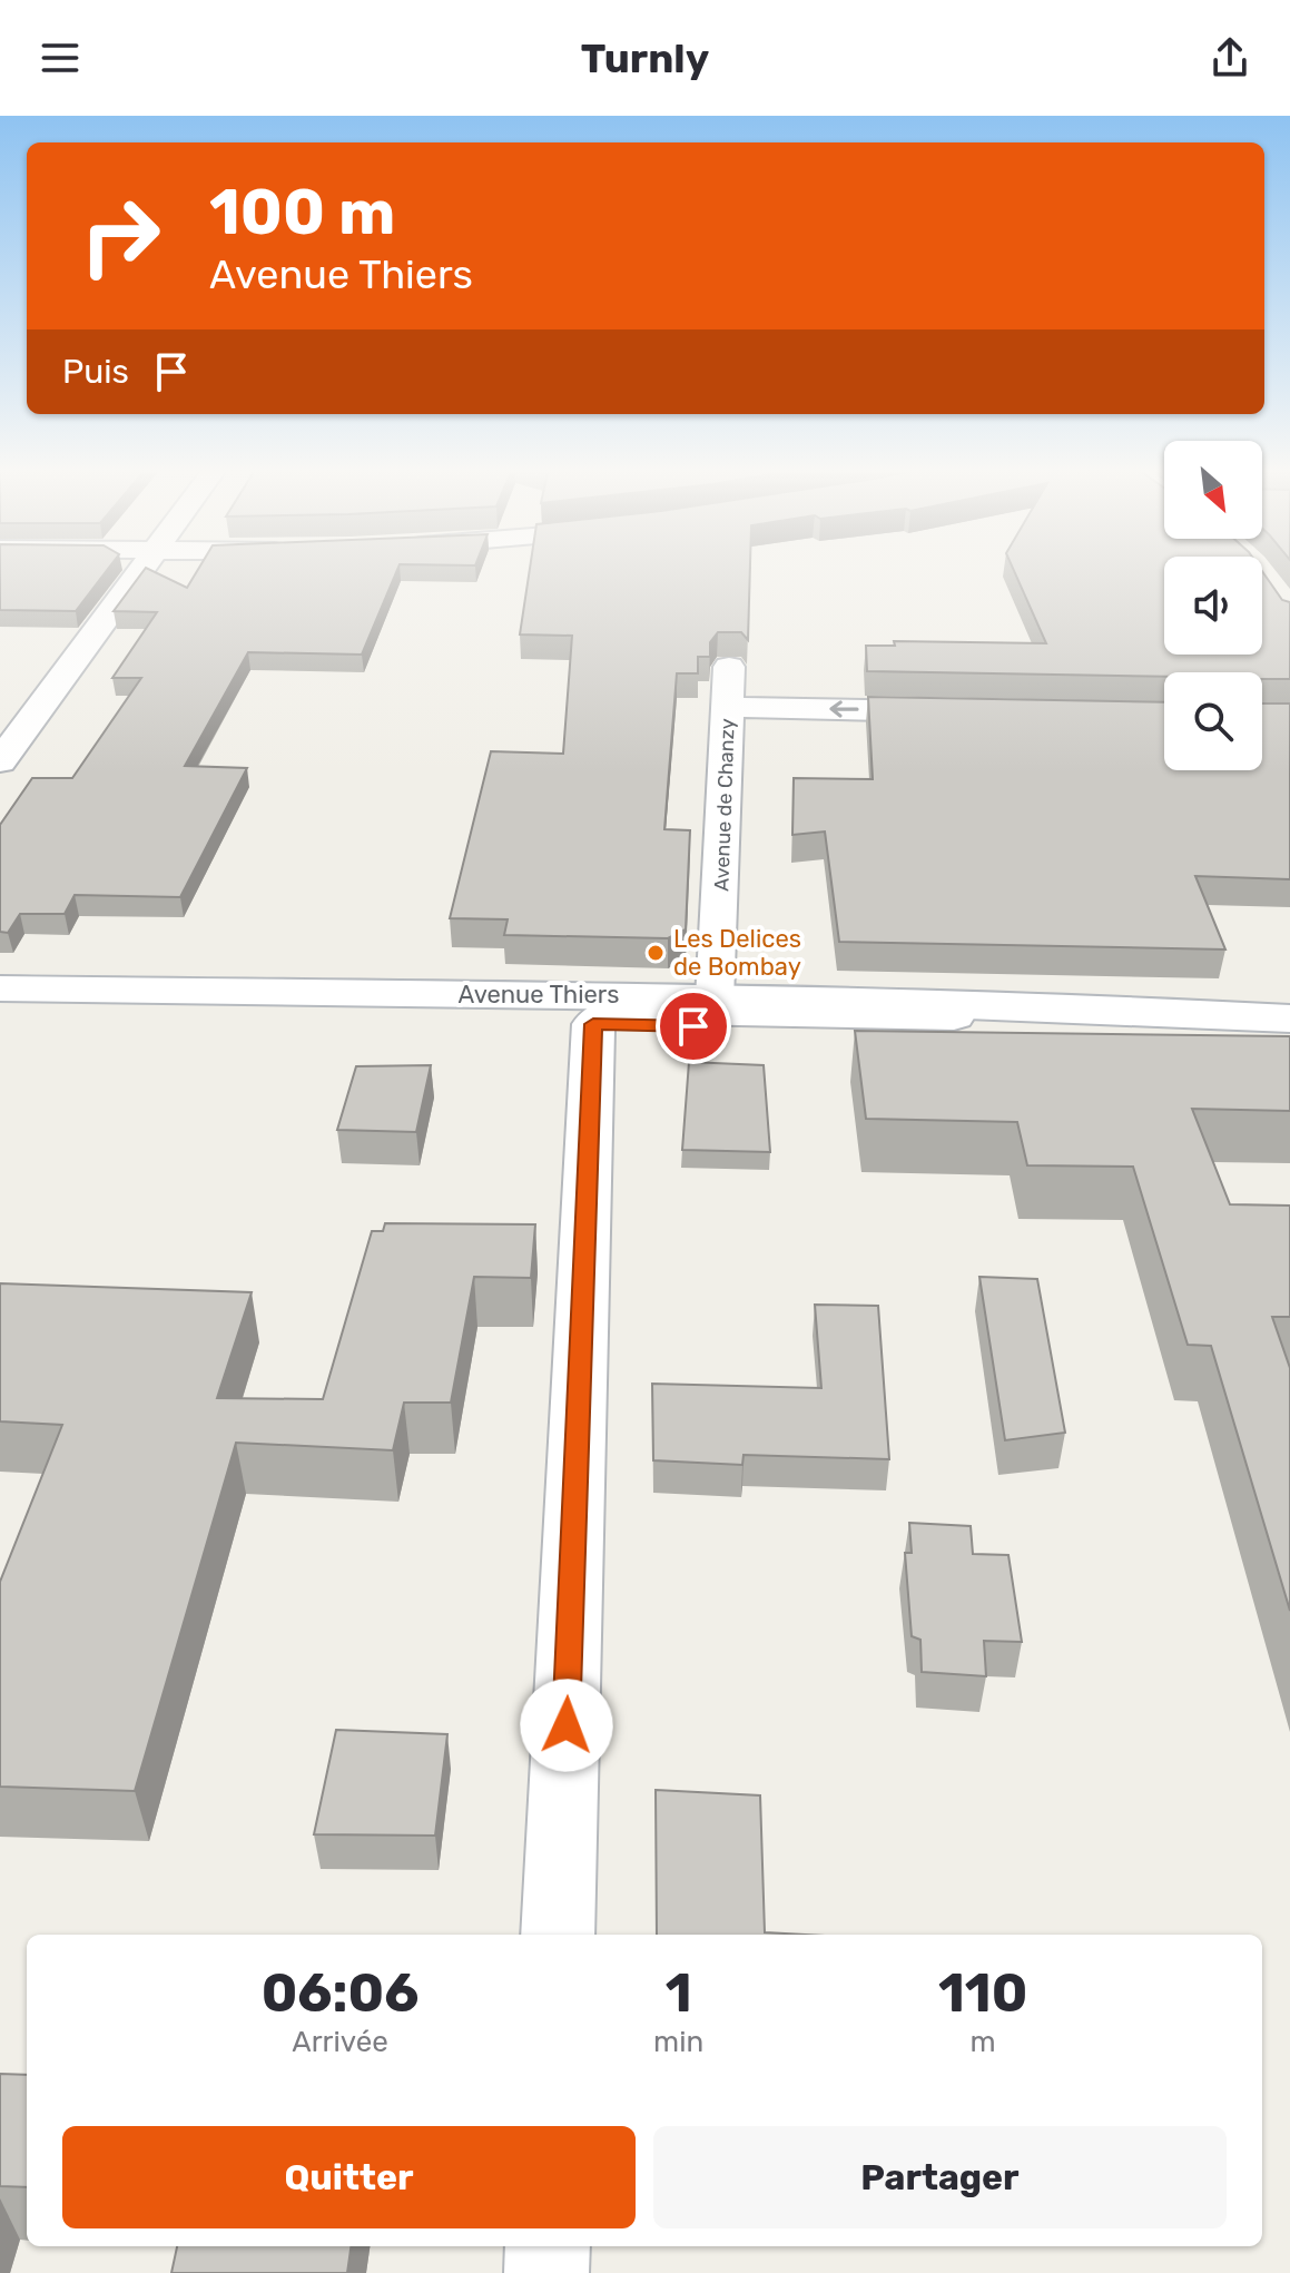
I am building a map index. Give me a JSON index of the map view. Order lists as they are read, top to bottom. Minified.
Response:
{"streets":{"street":["Avenue de Chanzy","Avenue Thiers"]},"crossings":[["Avenue de Chanzy","Avenue Thiers"]],"places":["Les Delices de Bombay"],"north":"bottom right","page":{"header":"Turnly","turn":["100 m","Avenue Thiers"],"then":"Puis","eta":["06:06","Arrivée","1","min","110","m"],"buttons":["Quitter","Partager"]}}
